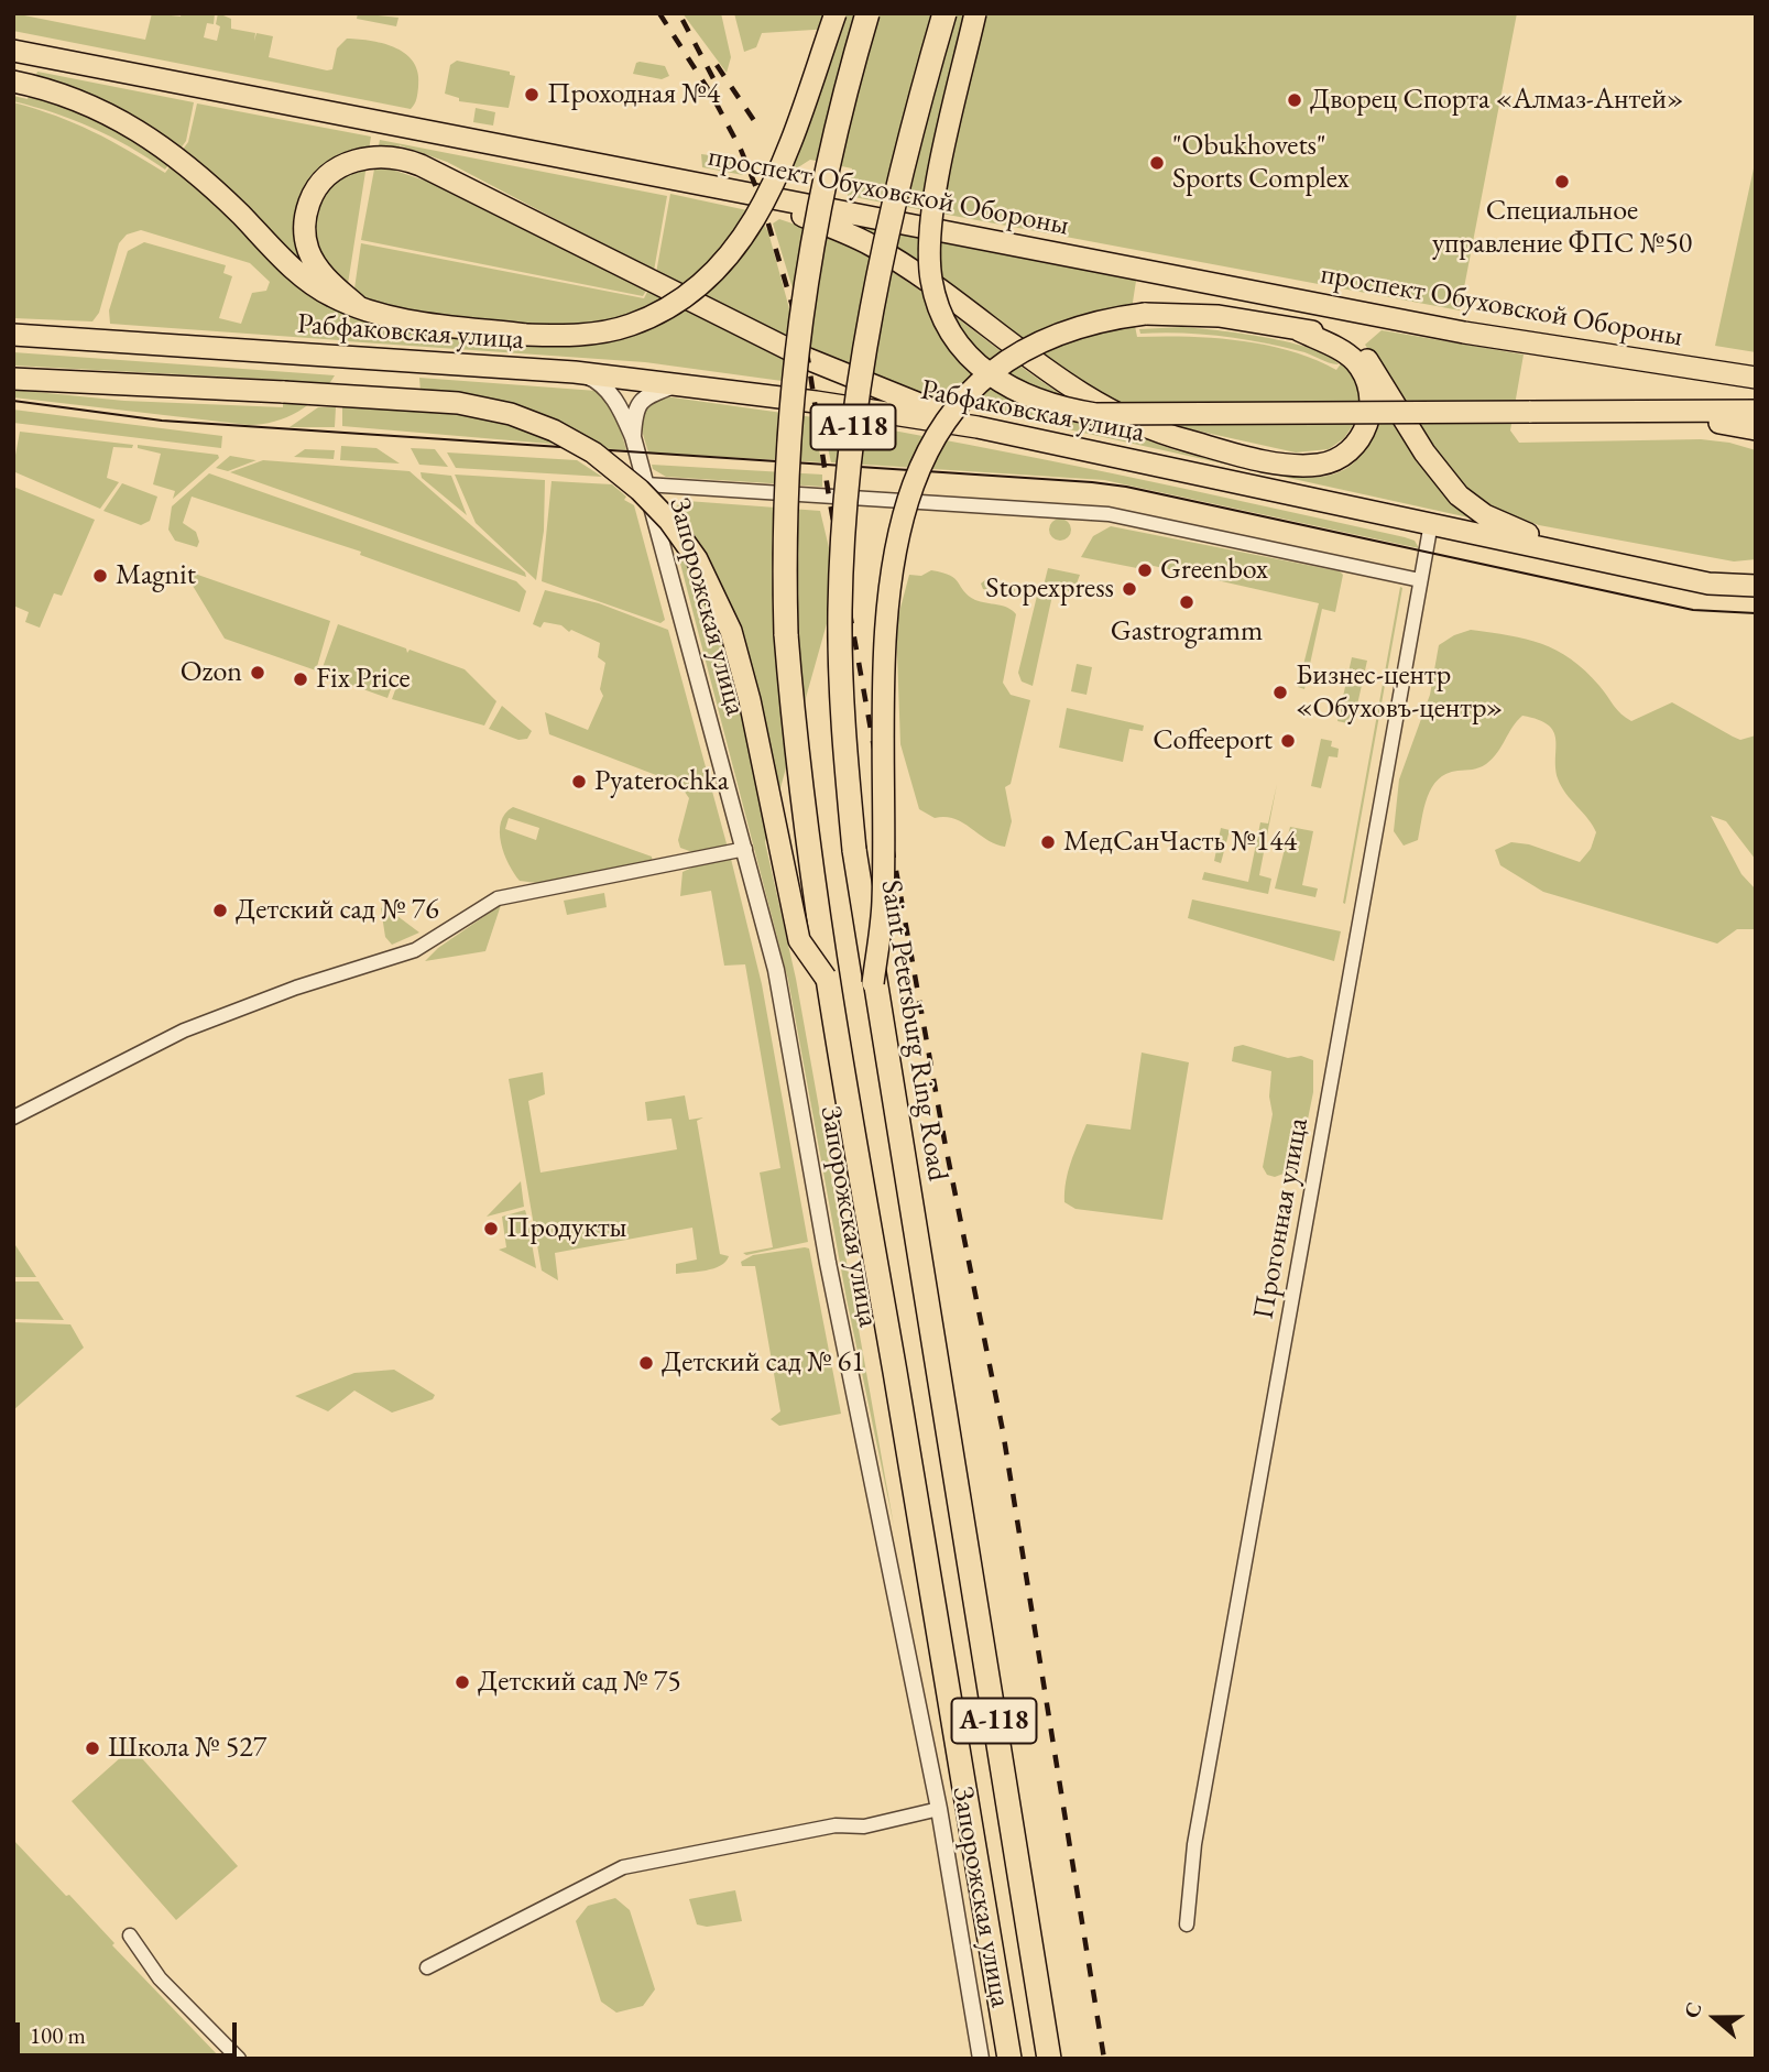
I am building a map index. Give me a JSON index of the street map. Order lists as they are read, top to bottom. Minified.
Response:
{"streets":{"highway":["А-118","Saint Petersburg Ring Road"],"main road":["проспект Обуховской Обороны","Рабфаковская улица"],"street":["Запорожская улица","Прогонная улица"]},"crossings":[["Рабфаковская улица","Запорожская улица"],["Рабфаковская улица","Прогонная улица"]],"places":["Проходная №4","Дворец Спорта «Алмаз-Антей»","\"Obukhovets\" Sports Complex","Специальное управление ФПС №50","Greenbox","Magnit","Stopexpress","Gastrogramm","Ozon","Fix Price","Бизнес-центр «Обуховъ-центр»","Coffeeport","Pyaterochka","МедСанЧасть №144","Детский сад № 76","Продукты","Детский сад № 61","Детский сад № 75","Школа № 527"],"scale_bar":"100 m","north":"left"}
